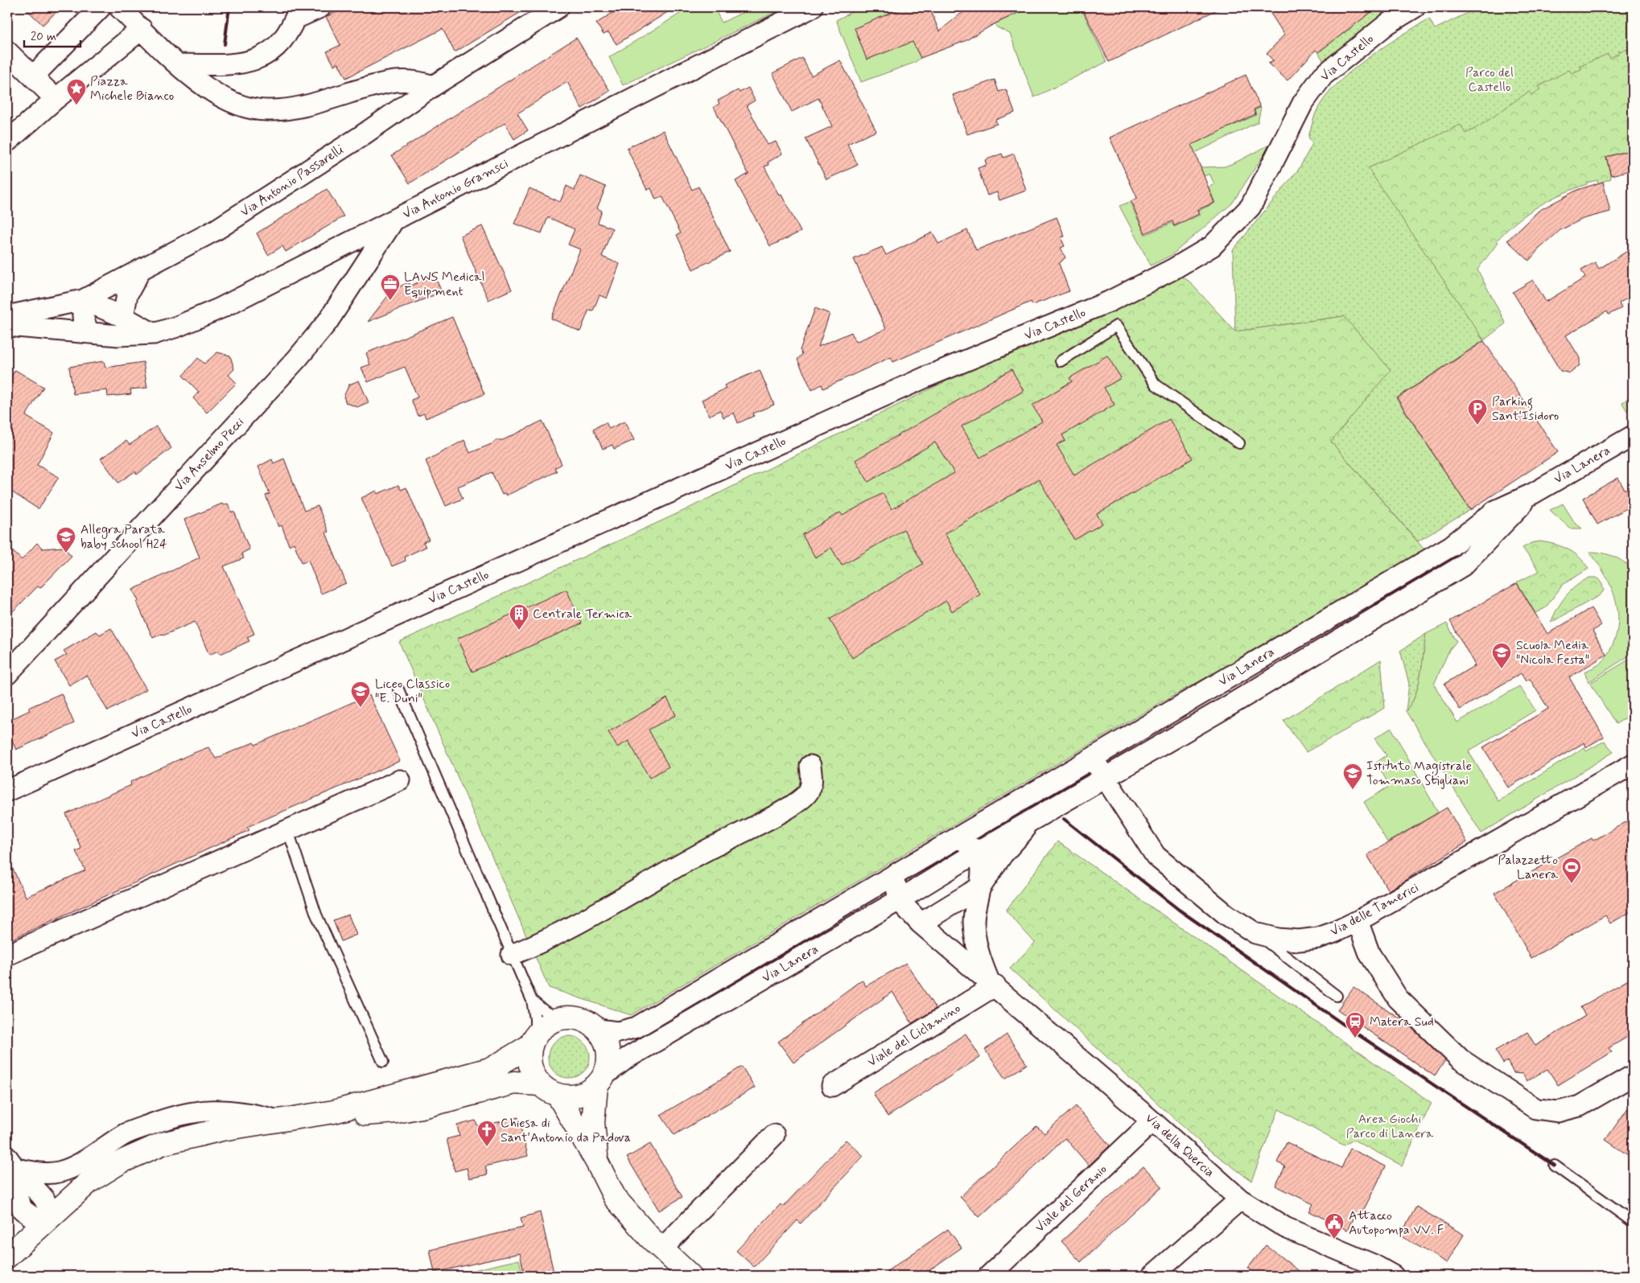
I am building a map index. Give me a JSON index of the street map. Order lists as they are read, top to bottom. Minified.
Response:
{"streets":{"street":["Via Castello","Via Antonio Passarelli","Via Antonio Gramsci","Via Anselmo Pecci","Via Lanera","Via delle Tamerici","Viale del Ciclamino","Via della Quercia","Viale del Geranio"]},"crossings":[["Via Antonio Gramsci","Via Anselmo Pecci"],["Via Lanera","Via delle Tamerici"],["Via Lanera","Via della Quercia"],["Viale del Ciclamino","Via della Quercia"],["Via della Quercia","Viale del Geranio"]],"parks":["Parco del Castello","Area Giochi Parco di Lanera"],"places":{"place":["Piazza Michele Bianco"],"office":["LAWS Medical Equipment"],"parking":["Parking Sant'Isidoro"],"school or university":["Allegra Parata baby school H24","Scuola Media \"Nicola Festa\"","Liceo Classico \"E. Duni\"","Istituto Magistrale Tommaso Stigliani"],"building":["Centrale Termica"],"sports":["Palazzetto Lanera"],"station":["Matera Sud"],"church":["Chiesa di Sant'Antonio da Padova"],"public building":["Attacco Autopompa VV. F"]},"scale_bar":"20 m"}
